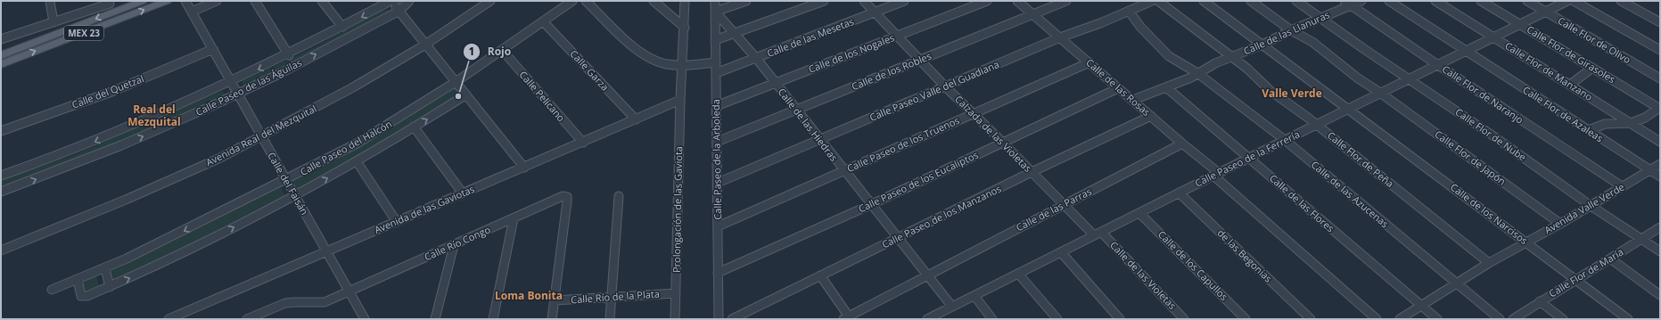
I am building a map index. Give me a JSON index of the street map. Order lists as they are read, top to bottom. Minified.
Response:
{"streets":{"main road":["MEX 23"],"street":["Calle de las Llanuras","Calle de las Mesetas","Calle Flor de Olivo","Calle de los Nogales","Calle Flor de Girasoles","Calle Garza","Calle de los Robles","Calle Flor de Manzano","Calle Paseo de las Águilas","Calle de las Rosas","Calle Paseo Valle del Guadiana","Calle del Quetzal","Calle Flor de Naranjo","Calle Pelícano","Calle Flor de Azaleas","Calle de las Hiedras","Calzada de las Violetas","Calle Flor de Nube","Avenida Real del Mezquital","Calle Paseo de los Truenos","Calle Paseo del Halcón","Calle Flor de Japón","Calle Paseo de la Ferrería","Calle Paseo de la Arboleda","Calle Flor de Peña","Calle Paseo de los Eucaliptos","Calle del Faisán","Calle de las Azucenas","Calle de las Flores","Avenida Valle Verde","Avenida de las Gaviotas","Prolongación de las Gaviota","Calle de las Parras","Calle de los Narcisos","Calle Paseo de los Manzanos","Calle Río Congo","de las Begonias","Calle de los Capullos","Calle Flor de María","Calle de las Violetas","Calle Río de la Plata"]},"crossings":[["Calle de las Llanuras","Calle de las Rosas"],["Calle de las Llanuras","Calle Flor de Naranjo"],["Calle de las Llanuras","Calle Flor de Nube"],["Calle de las Llanuras","Calle Flor de Japón"],["Calle de las Llanuras","Calle Flor de Peña"],["Calle de las Llanuras","Calle de las Azucenas"],["Calle de las Llanuras","Calle de las Flores"],["Calle de las Llanuras","Calle de los Narcisos"],["Calle de las Mesetas","Calle de las Hiedras"],["Calle de las Mesetas","Calzada de las Violetas"],["Calle de las Mesetas","Calle Paseo de la Arboleda"],["Calle Flor de Olivo","Calle Paseo de la Ferrería"],["Calle de los Nogales","Calle de las Hiedras"],["Calle de los Nogales","Calzada de las Violetas"],["Calle de los Nogales","Calle Paseo de la Arboleda"],["Calle Flor de Girasoles","Calle Paseo de la Ferrería"],["Calle Garza","Calle Paseo del Halcón"],["Calle Garza","Avenida de las Gaviotas"],["Calle de los Robles","Calle de las Rosas"],["Calle de los Robles","Calle de las Hiedras"],["Calle de los Robles","Calzada de las Violetas"],["Calle de los Robles","Calle Paseo de la Arboleda"],["Calle Flor de Manzano","Calle Paseo de la Ferrería"],["Calle Paseo de las Águilas","Calle del Faisán"],["Calle de las Rosas","Calle Paseo Valle del Guadiana"],["Calle de las Rosas","Calle Paseo de los Truenos"],["Calle de las Rosas","Calle Paseo de la Ferrería"],["Calle de las Rosas","Calle Paseo de los Eucaliptos"],["Calle de las Rosas","Calle de las Parras"],["Calle de las Rosas","Calle Paseo de los Manzanos"],["Calle Paseo Valle del Guadiana","Calle de las Hiedras"],["Calle Paseo Valle del Guadiana","Calzada de las Violetas"],["Calle Paseo Valle del Guadiana","Calle Paseo de la Arboleda"],["Calle Paseo Valle del Guadiana","Calle de las Azucenas"],["Calle del Quetzal","Calle del Faisán"],["Calle Flor de Naranjo","Calle Paseo de la Ferrería"],["Calle Flor de Naranjo","Avenida Valle Verde"],["Calle Pelícano","Calle Paseo del Halcón"],["Calle Pelícano","Avenida de las Gaviotas"],["Calle Flor de Azaleas","Calle Paseo de la Ferrería"],["Calle Flor de Azaleas","Avenida Valle Verde"],["Calle de las Hiedras","Calle Paseo de los Truenos"],["Calle de las Hiedras","Calle Paseo de la Ferrería"],["Calle de las Hiedras","Calle Paseo de la Arboleda"],["Calle de las Hiedras","Calle Paseo de los Eucaliptos"],["Calle de las Hiedras","Calle de las Parras"],["Calle de las Hiedras","Calle Paseo de los Manzanos"],["Calzada de las Violetas","Calle Paseo de los Truenos"],["Calzada de las Violetas","Calle Paseo de la Ferrería"],["Calzada de las Violetas","Calle Paseo de los Eucaliptos"],["Calzada de las Violetas","Calle de las Parras"],["Calzada de las Violetas","Calle Paseo de los Manzanos"],["Calzada de las Violetas","Calle de las Violetas"],["Calle Flor de Nube","Calle Paseo de la Ferrería"],["Calle Flor de Nube","Avenida Valle Verde"],["Calle Flor de Nube","Calle Flor de María"],["Avenida Real del Mezquital","Calle del Faisán"],["Calle Paseo de los Truenos","Calle Paseo de la Arboleda"],["Calle Paseo del Halcón","Calle del Faisán"],["Calle Flor de Japón","Calle Paseo de la Ferrería"],["Calle Flor de Japón","Avenida Valle Verde"],["Calle Paseo de la Ferrería","Calle Flor de Peña"],["Calle Paseo de la Ferrería","Calle de las Azucenas"],["Calle Paseo de la Ferrería","Calle de las Flores"],["Calle Paseo de la Ferrería","Calle de los Narcisos"],["Calle Paseo de la Ferrería","de las Begonias"],["Calle Paseo de la Ferrería","Calle de los Capullos"],["Calle Paseo de la Ferrería","Calle de las Violetas"],["Calle Paseo de la Arboleda","Calle Paseo de los Eucaliptos"],["Calle Flor de Peña","Avenida Valle Verde"],["Calle del Faisán","Avenida de las Gaviotas"],["Calle del Faisán","Calle Río Congo"],["Calle de las Azucenas","Avenida Valle Verde"],["Calle de las Flores","Avenida Valle Verde"],["Avenida Valle Verde","Calle de los Narcisos"],["Avenida de las Gaviotas","Prolongación de las Gaviota"],["Prolongación de las Gaviota","Calle Río de la Plata"],["Calle de los Narcisos","Calle Flor de María"],["Calle Río Congo","Calle Río de la Plata"]],"districts":["Valle Verde","Real del Mezquital","Loma Bonita"],"places":["Rojo"]}
